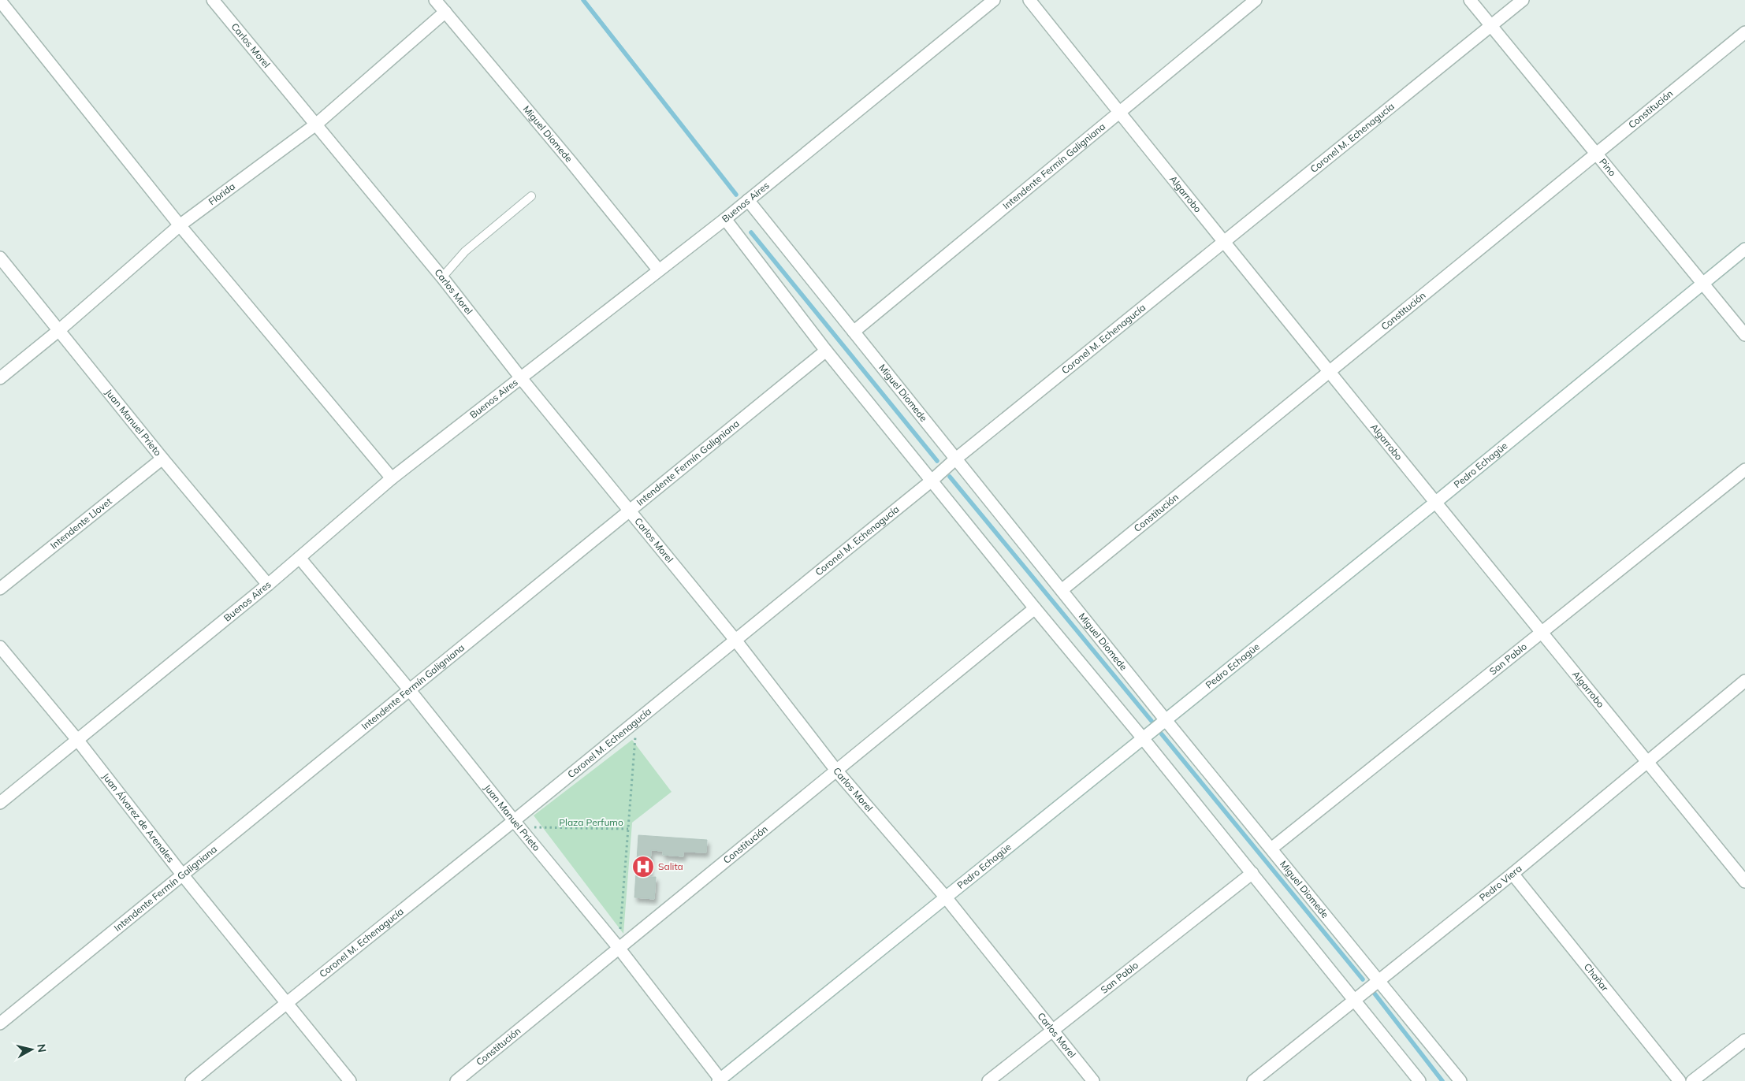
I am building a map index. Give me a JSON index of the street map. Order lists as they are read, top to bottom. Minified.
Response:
{"streets":{"street":["Carlos Morel","Constitución","Miguel Diomede","Coronel M. Echenagucía","Intendente Fermín Galigniana","Pino","Florida","Algarrobo","Buenos Aires","Juan Manuel Prieto","Pedro Echagüe","Intendente Llovet","San Pablo","Juan Álvarez de Arenales","Pedro Viera","Chañar"]},"crossings":[["Carlos Morel","Constitución"],["Carlos Morel","Coronel M. Echenagucía"],["Carlos Morel","Intendente Fermín Galigniana"],["Carlos Morel","Florida"],["Carlos Morel","Buenos Aires"],["Carlos Morel","Pedro Echagüe"],["Carlos Morel","San Pablo"],["Constitución","Miguel Diomede"],["Constitución","Pino"],["Constitución","Algarrobo"],["Constitución","Juan Manuel Prieto"],["Miguel Diomede","Coronel M. Echenagucía"],["Miguel Diomede","Intendente Fermín Galigniana"],["Miguel Diomede","Florida"],["Miguel Diomede","Buenos Aires"],["Miguel Diomede","Pedro Echagüe"],["Miguel Diomede","San Pablo"],["Miguel Diomede","Pedro Viera"],["Coronel M. Echenagucía","Pino"],["Coronel M. Echenagucía","Algarrobo"],["Coronel M. Echenagucía","Juan Manuel Prieto"],["Coronel M. Echenagucía","Juan Álvarez de Arenales"],["Intendente Fermín Galigniana","Algarrobo"],["Intendente Fermín Galigniana","Juan Manuel Prieto"],["Intendente Fermín Galigniana","Juan Álvarez de Arenales"],["Pino","Pedro Echagüe"],["Florida","Juan Manuel Prieto"],["Algarrobo","Pedro Echagüe"],["Algarrobo","San Pablo"],["Algarrobo","Pedro Viera"],["Buenos Aires","Juan Manuel Prieto"],["Buenos Aires","Juan Álvarez de Arenales"],["Juan Manuel Prieto","Pedro Echagüe"],["Juan Manuel Prieto","Intendente Llovet"],["Pedro Viera","Chañar"]],"parks":["Plaza Perfumo"],"places":{"hospital":["Salita"]},"north":"right"}
